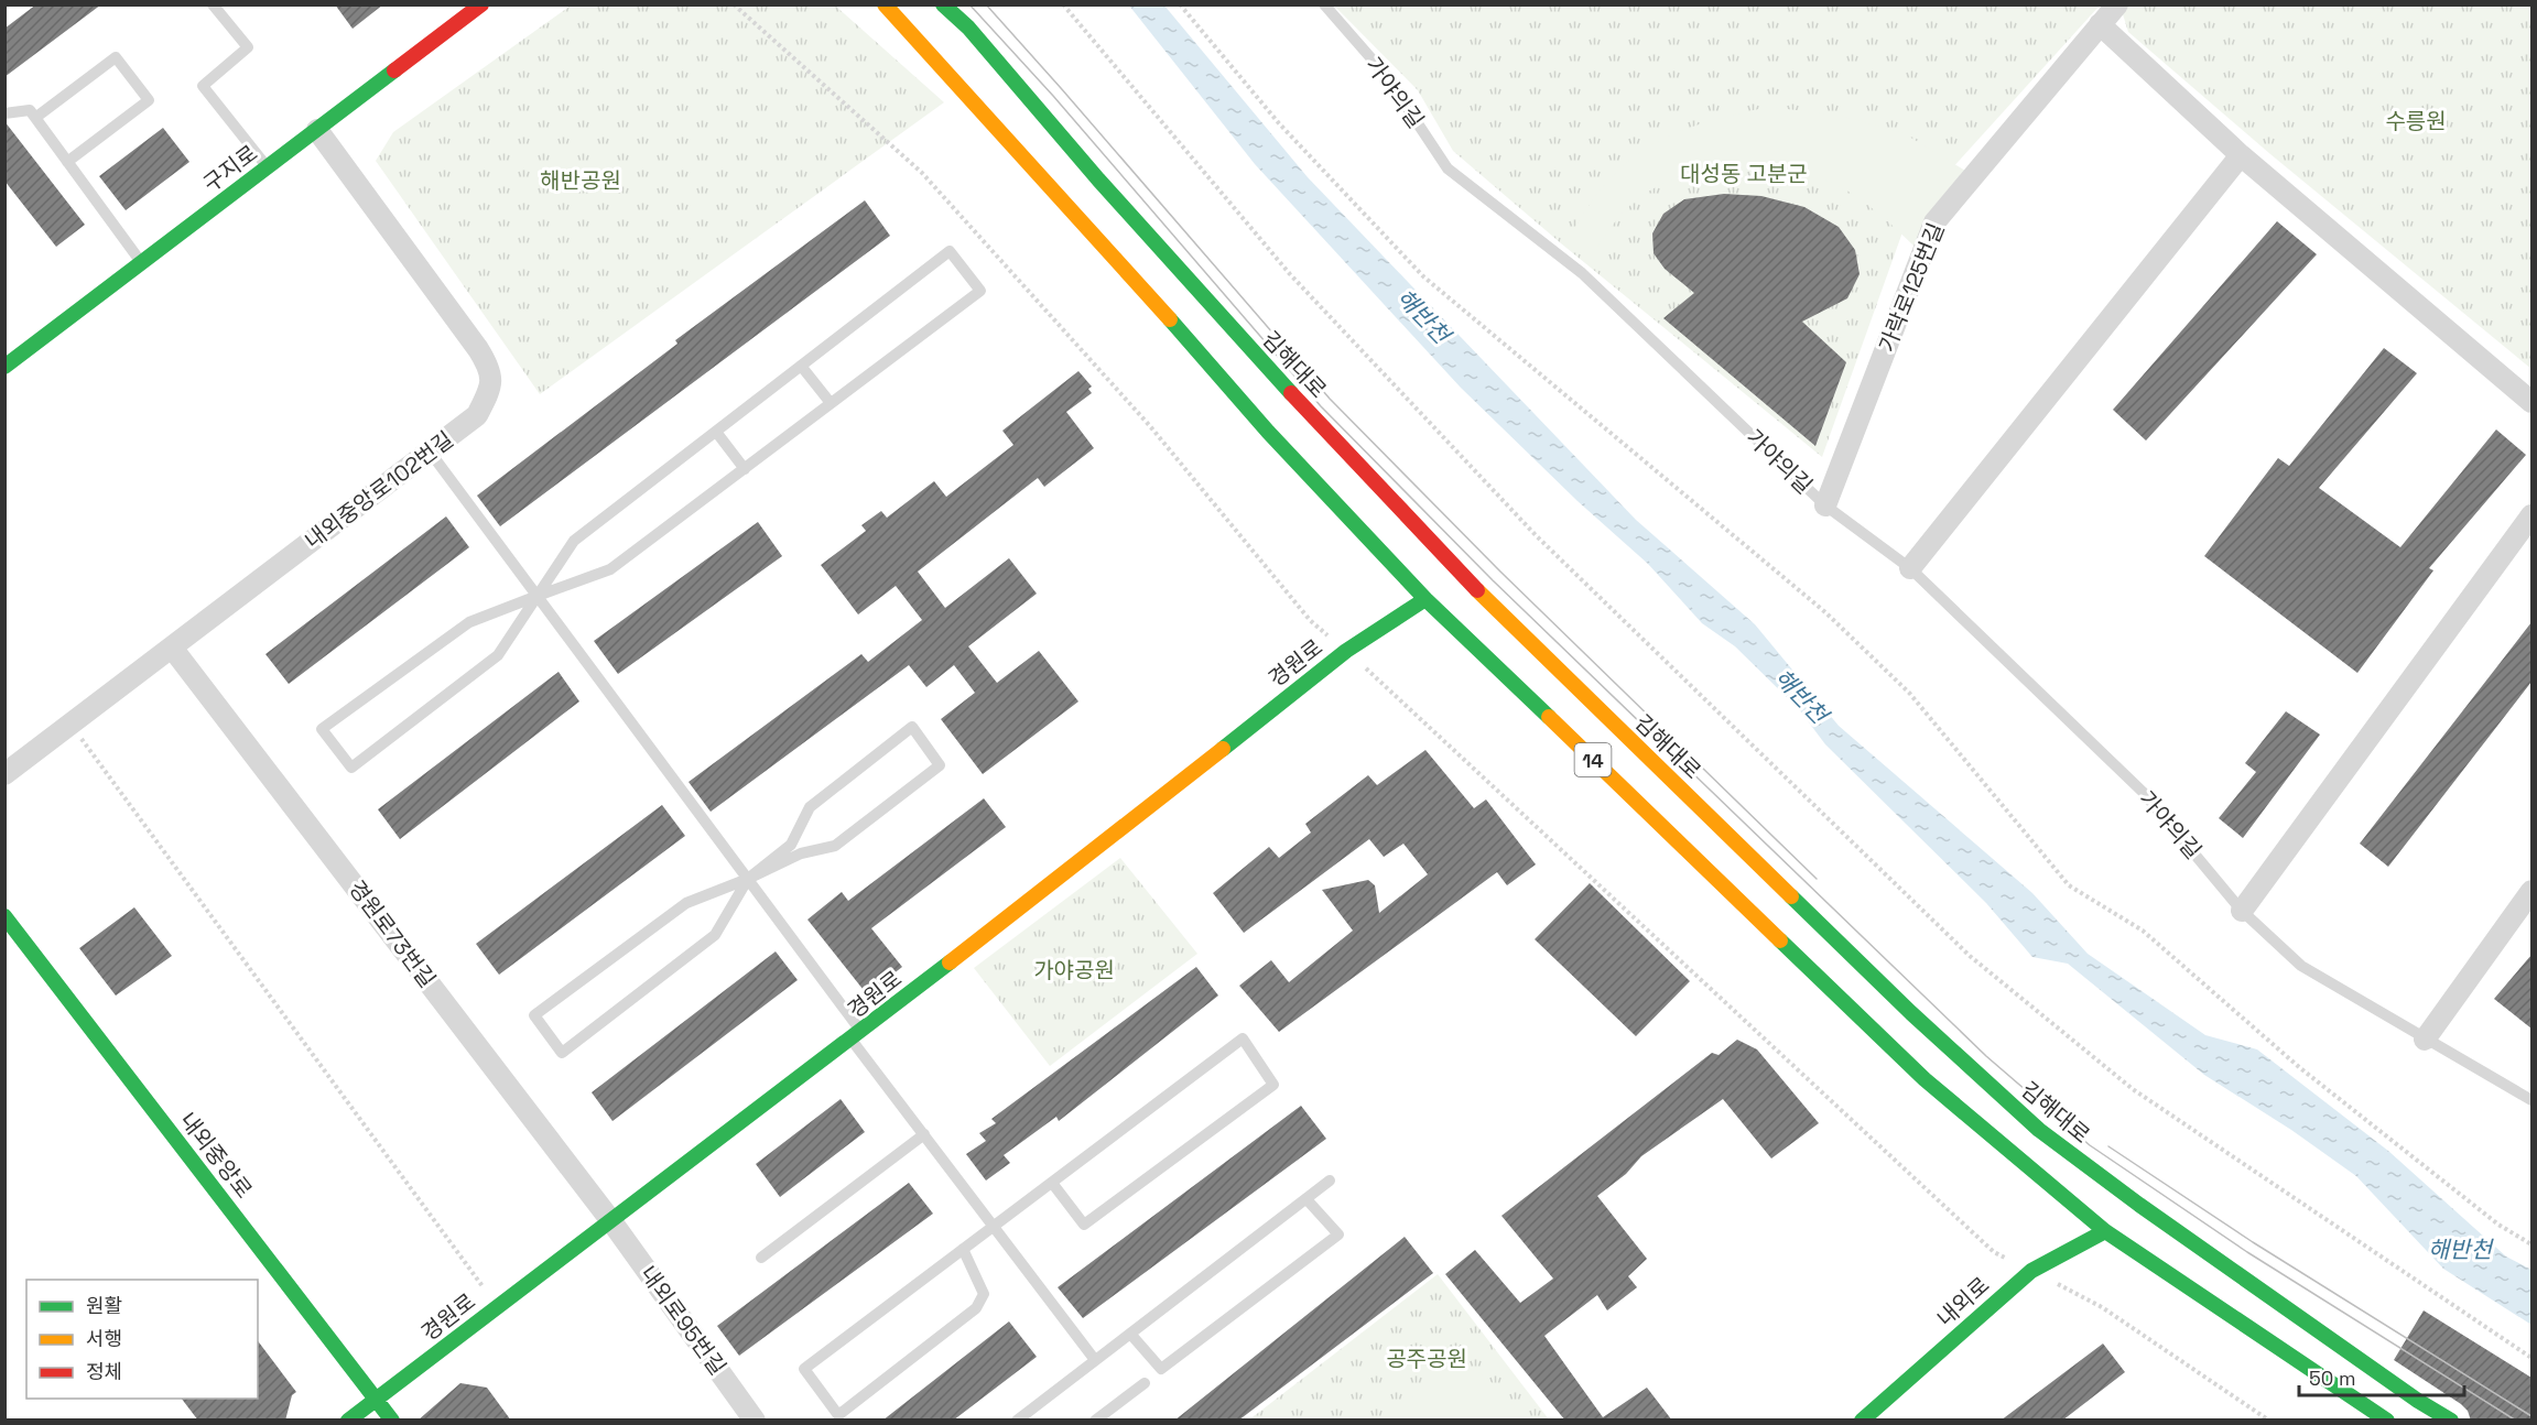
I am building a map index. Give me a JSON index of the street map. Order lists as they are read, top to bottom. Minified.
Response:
{"streets":{"main road":["구지로","김해대로","경원로","14","내외중앙로","내외로"],"street":["가락로125번길","내외중앙로102번길","경원로73번길","내외로95번길"],"lane":["가야의길"]},"crossings":[["가야의길","가락로125번길"],["구지로","내외중앙로102번길"],["내외중앙로102번길","경원로73번길"],["경원로","14"],["경원로","경원로73번길"],["경원로","내외중앙로"],["경원로","내외로95번길"],["14","내외로"],["경원로73번길","내외로95번길"]],"water":["해반천"],"parks":["수릉원","대성동 고분군","해반공원","가야공원","공주공원"],"legend":["원활","서행","정체"],"scale_bar":"50 m"}
